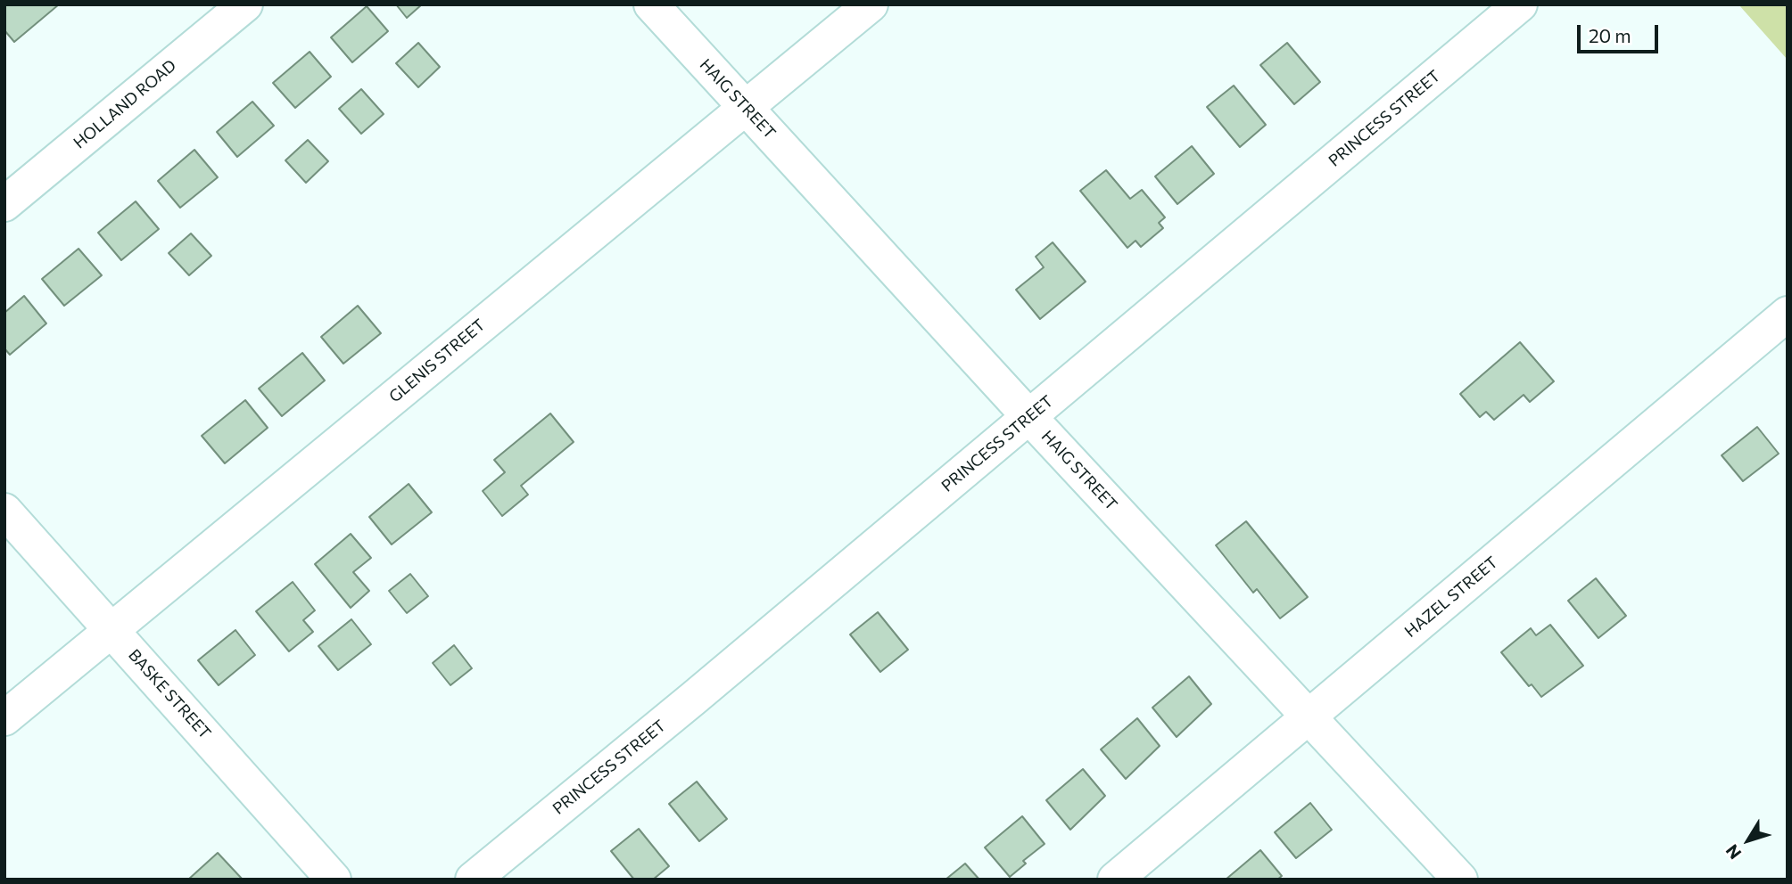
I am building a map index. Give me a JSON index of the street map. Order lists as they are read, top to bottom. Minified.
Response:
{"streets":{"street":["HAIG STREET","HOLLAND ROAD","PRINCESS STREET","GLENIS STREET","HAZEL STREET","BASKE STREET"]},"crossings":[["HAIG STREET","PRINCESS STREET"],["HAIG STREET","GLENIS STREET"],["HAIG STREET","HAZEL STREET"],["GLENIS STREET","BASKE STREET"]],"scale_bar":"20 m","north":"bottom left"}
